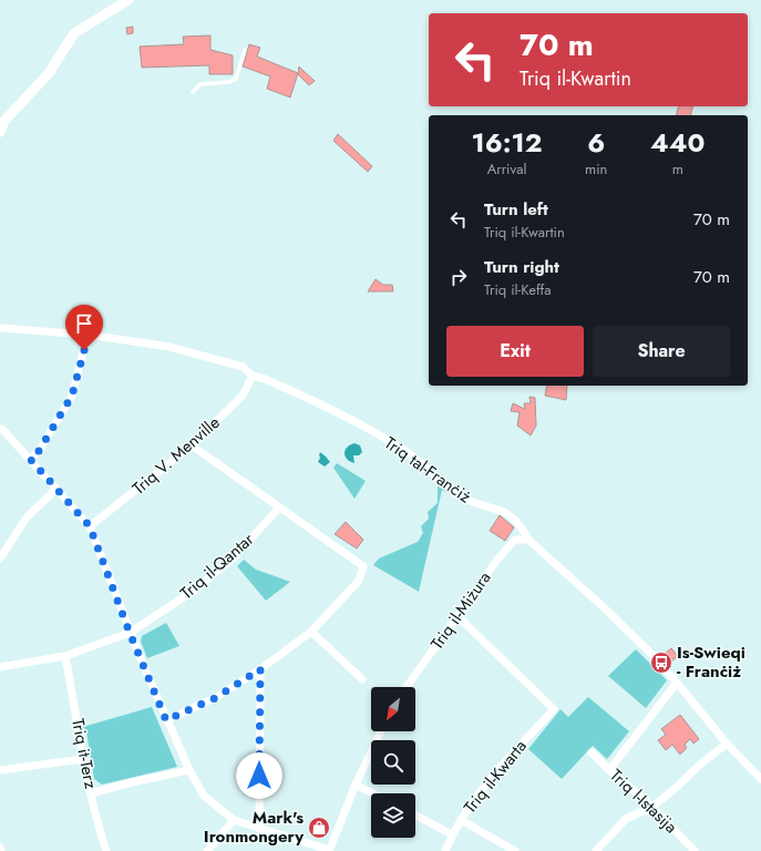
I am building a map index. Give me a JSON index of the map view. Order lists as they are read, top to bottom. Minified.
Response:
{"streets":{"street":["Triq V. Menville","Triq tal-Franċiż","Triq il-Qantar","Triq il-Miżura","Triq it-Terz","Triq il-Kwarta","Triq l-Istasija"]},"crossings":[["Triq V. Menville","Triq tal-Franċiż"],["Triq tal-Franċiż","Triq il-Miżura"],["Triq il-Qantar","Triq it-Terz"],["Triq il-Miżura","Triq il-Kwarta"]],"places":{"bus stop":["Is-Swieqi - Franċiż"],"shop":["Mark's Ironmongery"]},"north":"bottom left","page":{"turn":["70 m","Triq il-Kwartin"],"eta":["16:12","Arrival","6","min","440","m"],"list":[{"name":"Turn left","note":"Triq il-Kwartin","value":"70 m"},{"name":"Turn right","note":"Triq il-Keffa","value":"70 m"}],"buttons":["Exit","Share"]}}
